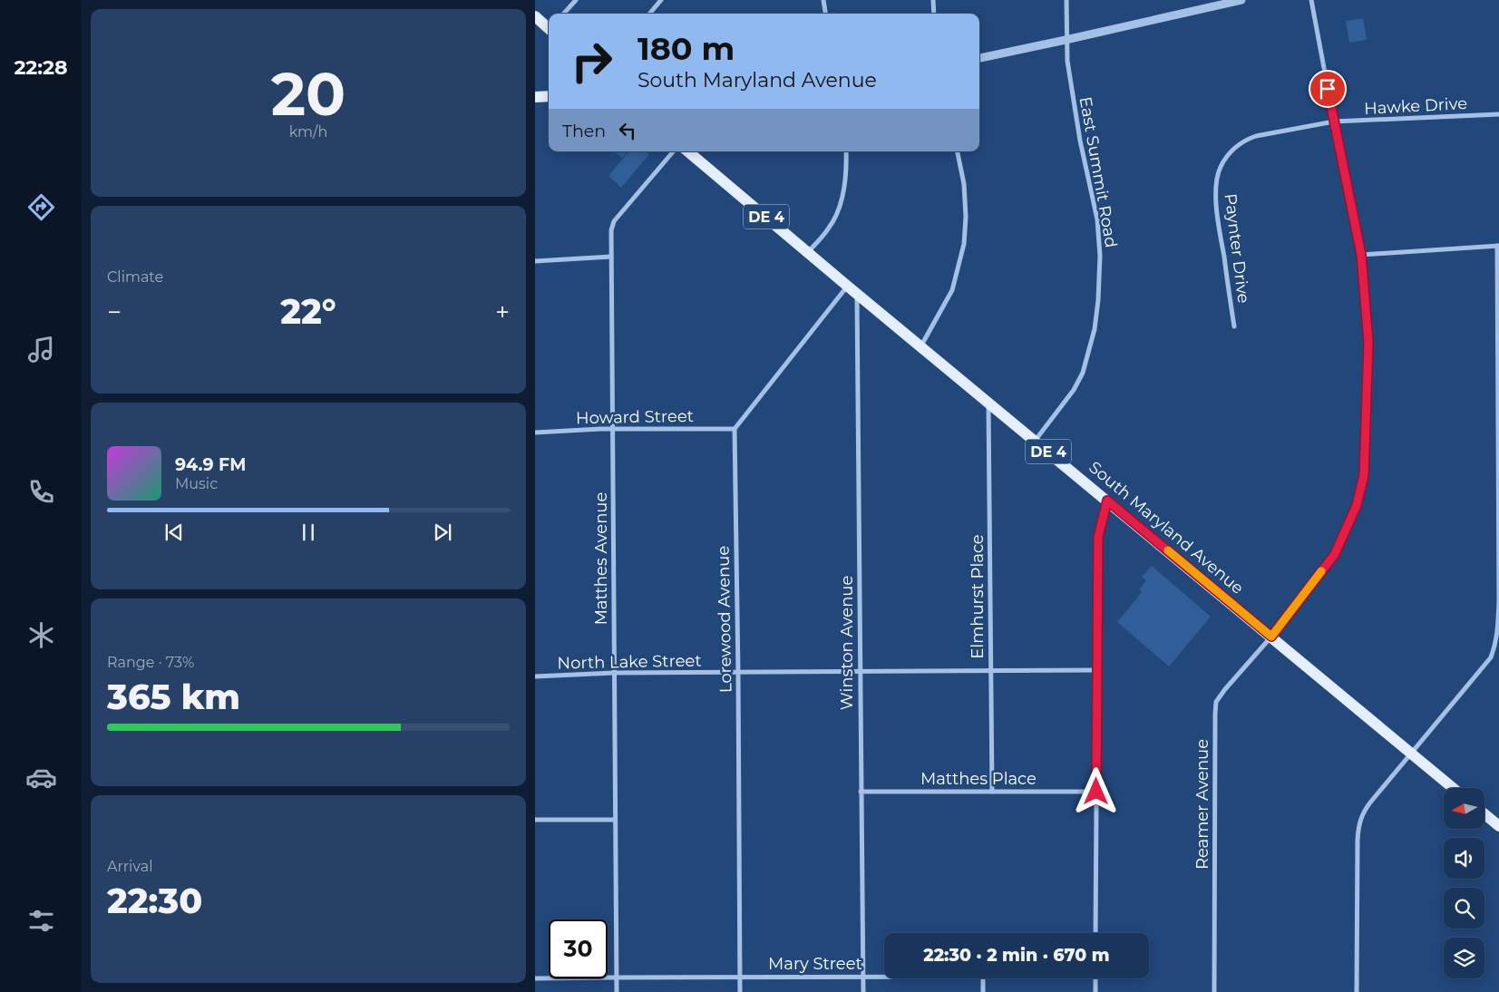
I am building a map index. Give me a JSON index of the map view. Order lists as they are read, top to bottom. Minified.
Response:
{"streets":{"main road":["DE 4","South Maryland Avenue"],"street":["Hawke Drive","East Summit Road","Paynter Drive","Howard Street","Matthes Avenue","Elmhurst Place","Lorewood Avenue","Winston Avenue","North Lake Street","Matthes Place","Reamer Avenue","Mary Street"]},"crossings":[["Hawke Drive","Paynter Drive"],["Hawke Drive","Reamer Avenue"],["East Summit Road","South Maryland Avenue"],["DE 4","South Maryland Avenue"],["Paynter Drive","Reamer Avenue"],["Howard Street","Matthes Avenue"],["Howard Street","Lorewood Avenue"],["South Maryland Avenue","Elmhurst Place"],["South Maryland Avenue","Winston Avenue"],["South Maryland Avenue","Reamer Avenue"],["Matthes Avenue","North Lake Street"],["Matthes Avenue","Mary Street"],["Elmhurst Place","North Lake Street"],["Elmhurst Place","Matthes Place"],["Lorewood Avenue","North Lake Street"],["Lorewood Avenue","Mary Street"],["Winston Avenue","North Lake Street"],["Winston Avenue","Matthes Place"],["Winston Avenue","Mary Street"]],"north":"left","page":{"tabs":"22:28","tile":[["20","km/h"],"Climate",["Range · 73%","365 km"],["Arrival","22:30"]],"turn":["180 m","South Maryland Avenue"],"then":"Then","heat":["−","22°","+"],"song":["94.9 FM","Music"],"limit":"30","trip":"22:30 · 2 min · 670 m"}}
